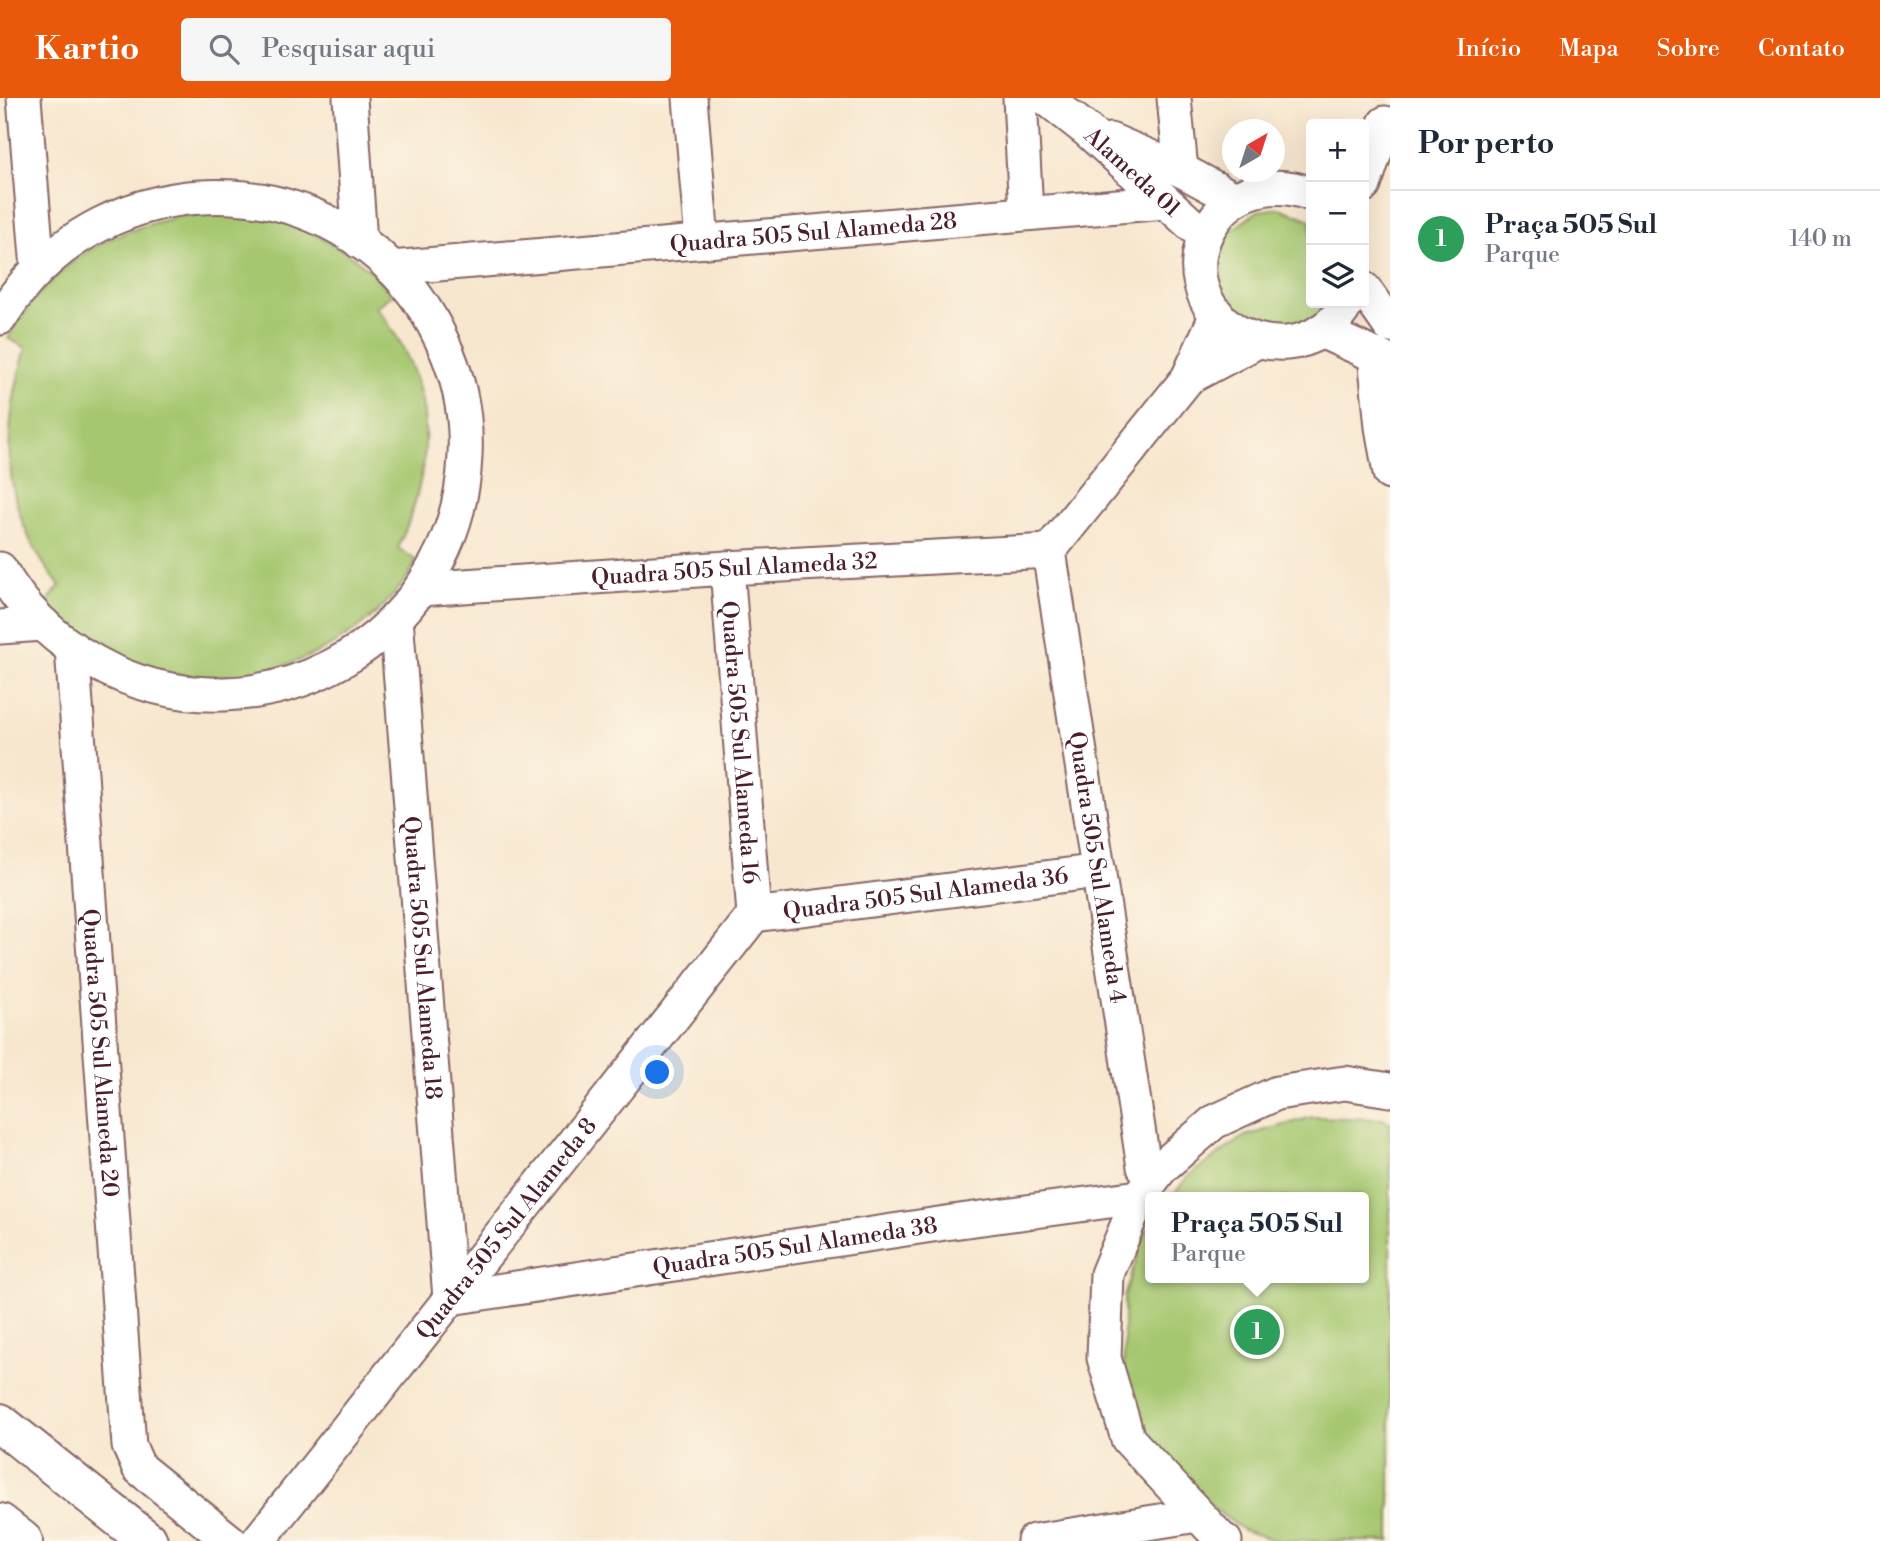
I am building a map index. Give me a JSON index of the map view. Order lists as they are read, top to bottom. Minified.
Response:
{"streets":{"street":["Alameda 01","Quadra 505 Sul Alameda 28","Quadra 505 Sul Alameda 32","Quadra 505 Sul Alameda 16","Quadra 505 Sul Alameda 4","Quadra 505 Sul Alameda 36","Quadra 505 Sul Alameda 18","Quadra 505 Sul Alameda 20","Quadra 505 Sul Alameda 8","Quadra 505 Sul Alameda 38"]},"crossings":[["Alameda 01","Quadra 505 Sul Alameda 28"],["Quadra 505 Sul Alameda 32","Quadra 505 Sul Alameda 16"],["Quadra 505 Sul Alameda 32","Quadra 505 Sul Alameda 4"],["Quadra 505 Sul Alameda 16","Quadra 505 Sul Alameda 36"],["Quadra 505 Sul Alameda 16","Quadra 505 Sul Alameda 8"],["Quadra 505 Sul Alameda 4","Quadra 505 Sul Alameda 36"],["Quadra 505 Sul Alameda 36","Quadra 505 Sul Alameda 8"],["Quadra 505 Sul Alameda 18","Quadra 505 Sul Alameda 8"],["Quadra 505 Sul Alameda 18","Quadra 505 Sul Alameda 38"],["Quadra 505 Sul Alameda 8","Quadra 505 Sul Alameda 38"]],"north":"top right","page":{"header":"Kartio","search":"Pesquisar aqui","nav":["Início","Mapa","Sobre","Contato"],"heading":"Por perto","map_buttons":["+","−"],"list":[{"mark":"1","name":"Praça 505 Sul","note":"Parque","value":"140 m"}],"popup":["Praça 505 Sul","Parque"],"pins":"1"}}
